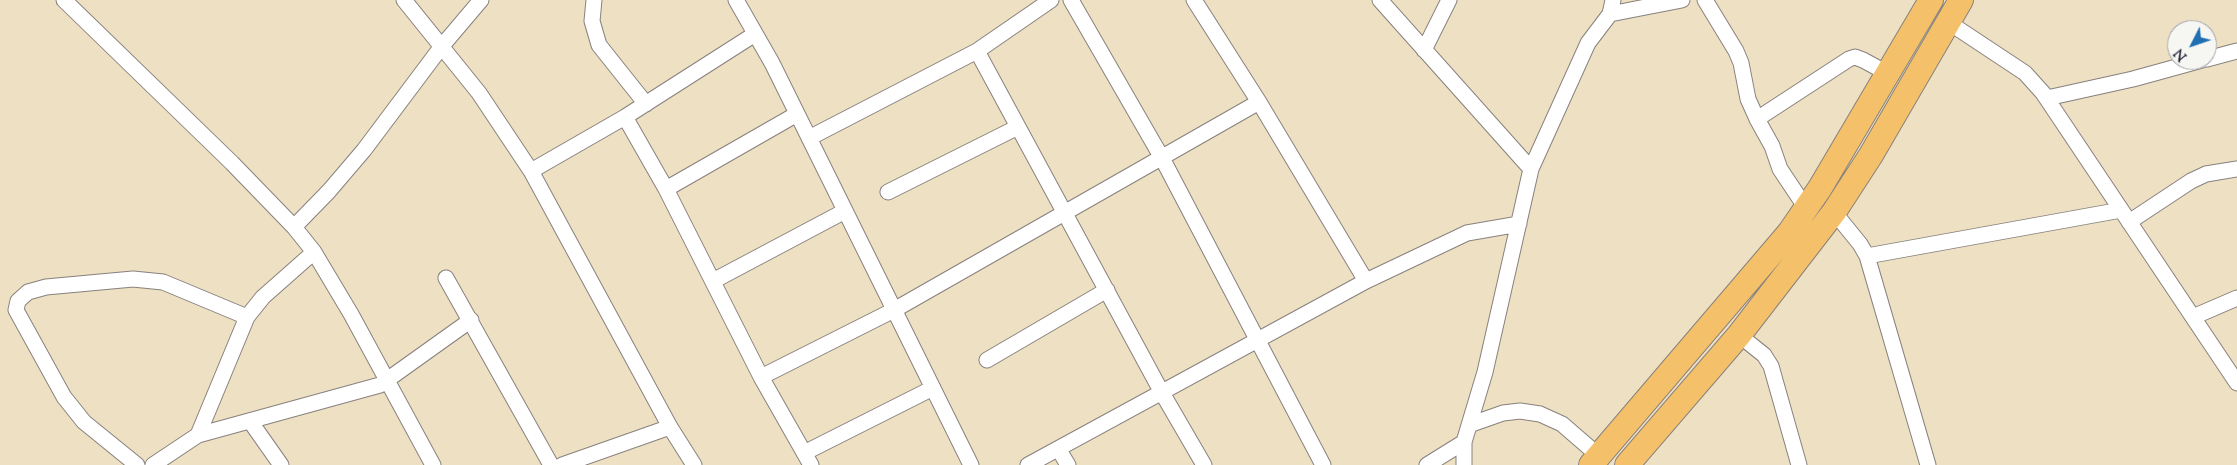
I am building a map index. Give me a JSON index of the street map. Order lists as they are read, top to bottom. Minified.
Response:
{"north":"bottom left"}
